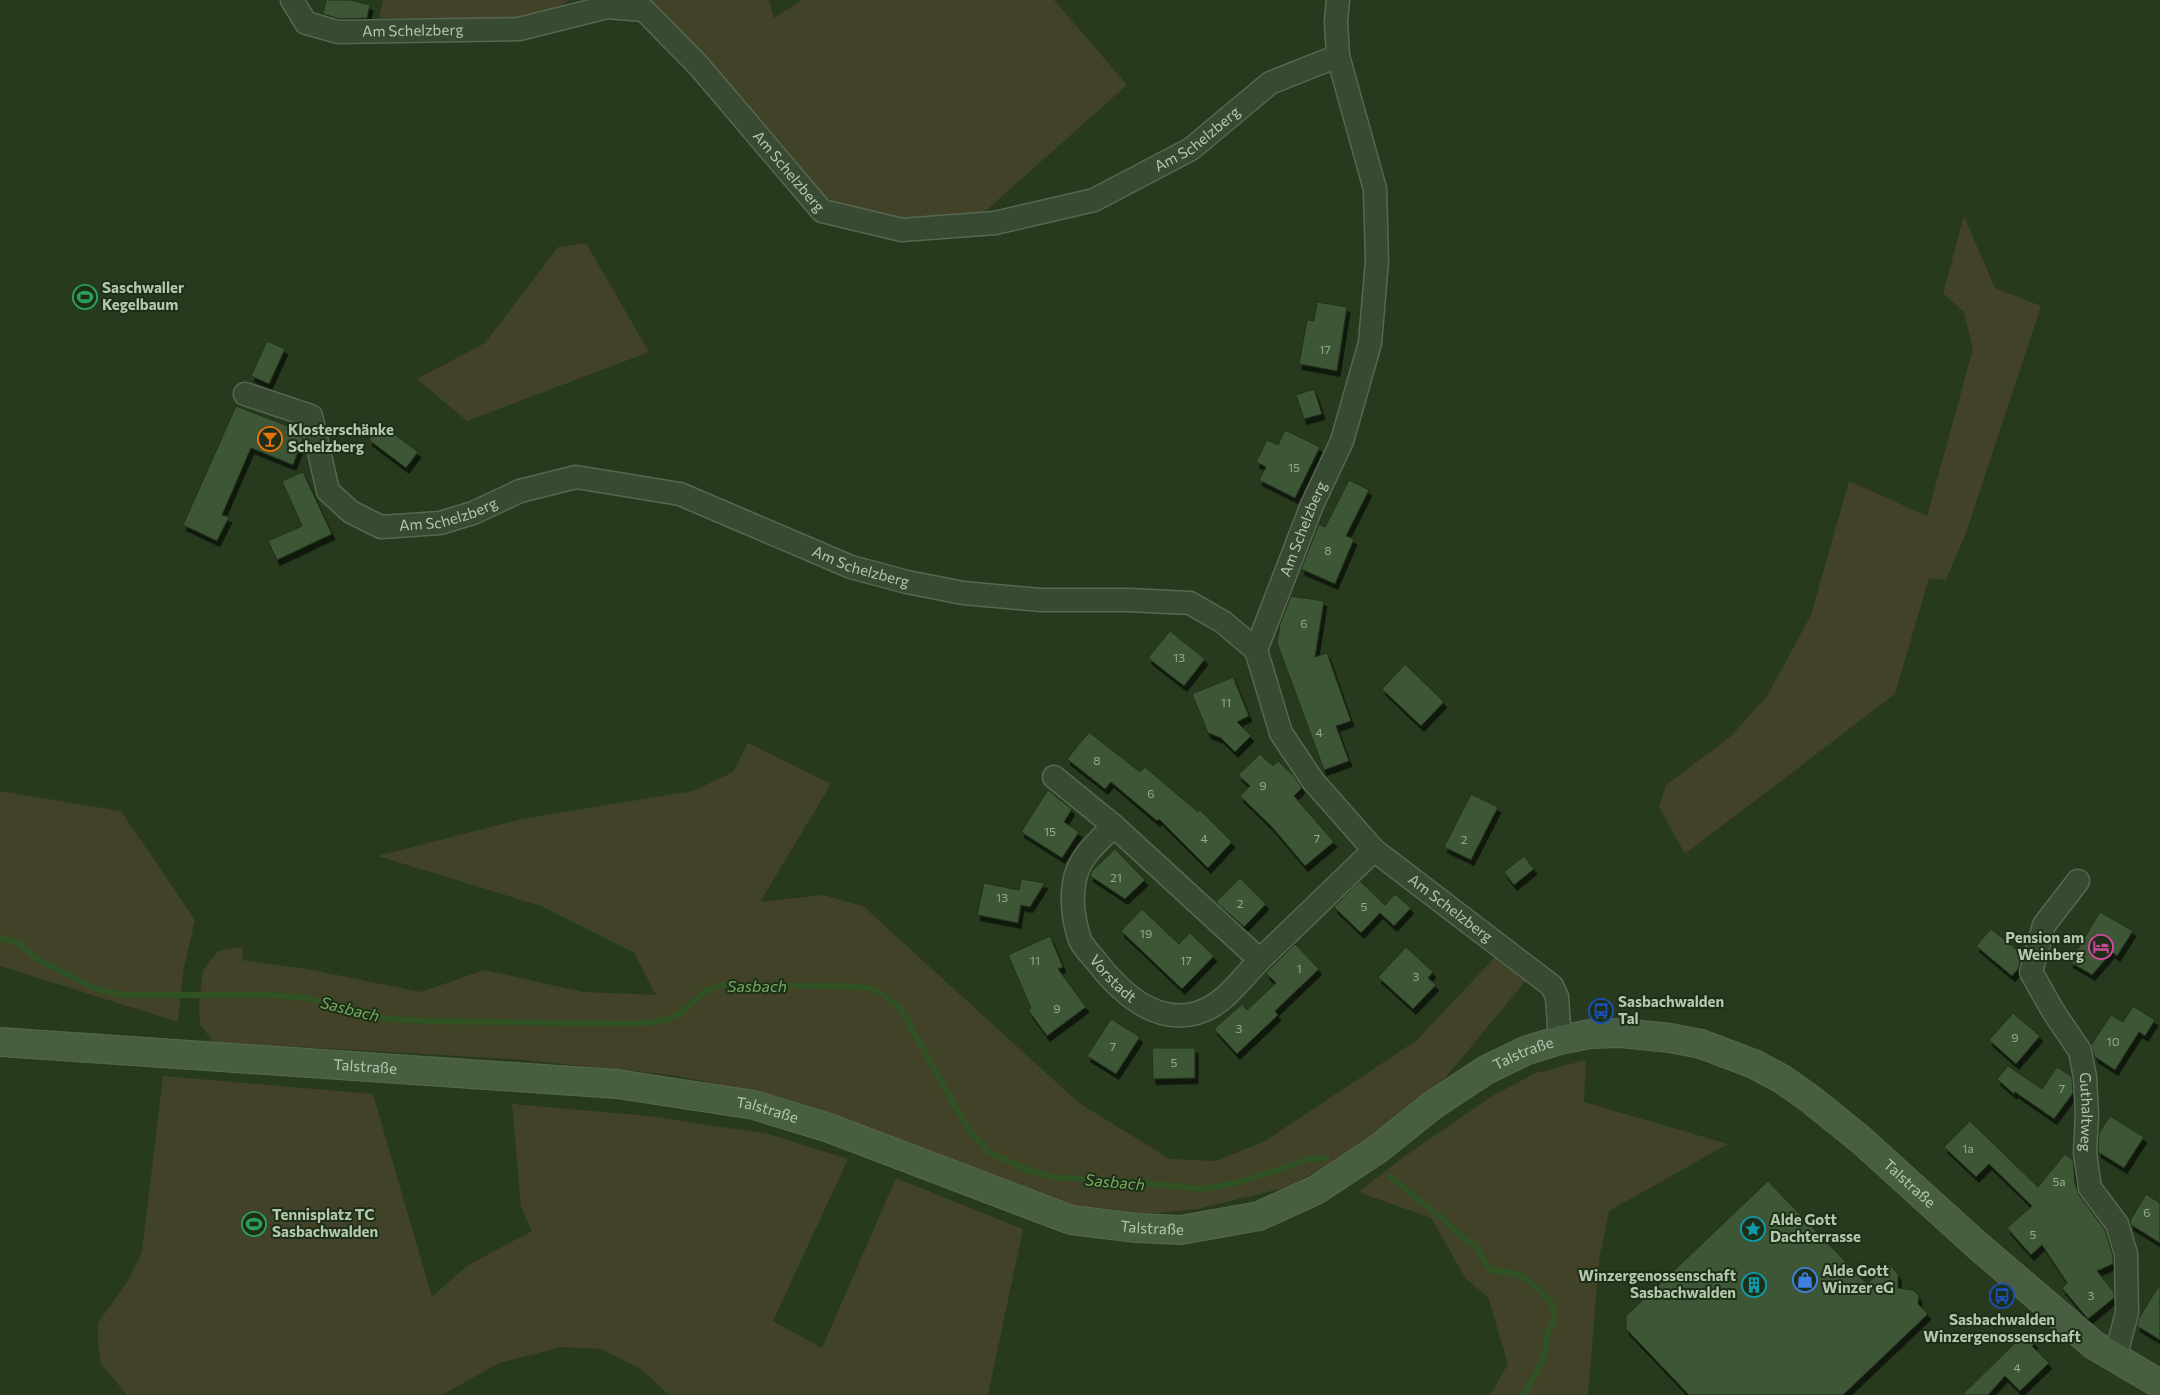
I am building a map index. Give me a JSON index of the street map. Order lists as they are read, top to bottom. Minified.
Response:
{"streets":{"main road":["Talstraße"],"street":["Am Schelzberg","Vorstadt","Guthaltweg"]},"crossings":[["Am Schelzberg","Vorstadt"],["Am Schelzberg","Talstraße"],["Talstraße","Guthaltweg"]],"water":["Sasbach"],"places":{"sports":["Saschwaller Kegelbaum","Tennisplatz TC Sasbachwalden"],"bar":["Klosterschänke Schelzberg"],"hotel":["Pension am Weinberg"],"bus stop":["Sasbachwalden Tal","Sasbachwalden Winzergenossenschaft"],"place":["Alde Gott Dachterrasse"],"shop":["Alde Gott Winzer eG"],"building":["Winzergenossenschaft Sasbachwalden"]},"house_numbers":["17","15","8","6","13","11","4","8","9","6","15","4","7","2","21","13","2","5","19","11","17","1","3","9","3","9","10","7","5","7","1a","5a","6","5","3","4"]}
